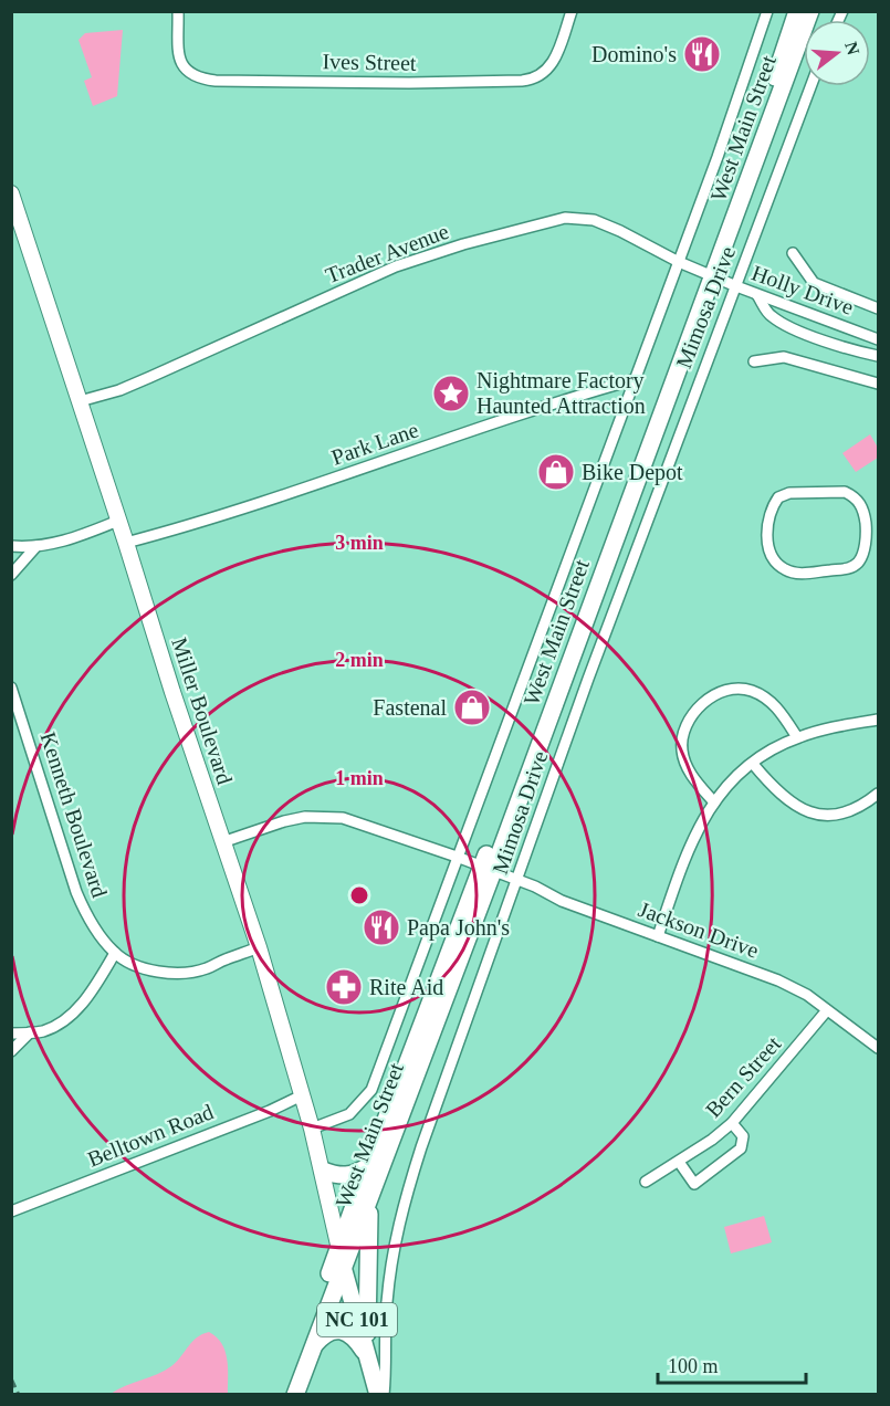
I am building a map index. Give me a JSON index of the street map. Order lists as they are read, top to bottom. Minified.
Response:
{"streets":{"main road":["West Main Street","NC 101"],"street":["Ives Street","Trader Avenue","Holly Drive","Mimosa Drive","Park Lane","Miller Boulevard","Kenneth Boulevard","Jackson Drive","Bern Street","Belltown Road"]},"crossings":[["West Main Street","Trader Avenue"],["West Main Street","Holly Drive"],["West Main Street","Miller Boulevard"],["West Main Street","Jackson Drive"],["West Main Street","NC 101"],["Trader Avenue","Holly Drive"],["Trader Avenue","Miller Boulevard"],["Holly Drive","Mimosa Drive"],["Mimosa Drive","Jackson Drive"],["Park Lane","Miller Boulevard"],["Miller Boulevard","Kenneth Boulevard"],["Miller Boulevard","Jackson Drive"],["Miller Boulevard","Belltown Road"],["Miller Boulevard","NC 101"],["Jackson Drive","Bern Street"]],"places":{"restaurant":["Domino's","Papa John's"],"place":["Nightmare Factory Haunted Attraction"],"shop":["Bike Depot","Fastenal"],"pharmacy":["Rite Aid"]},"scale_bar":"100 m","north":"right","rings":["3 min","2 min","1 min"]}
